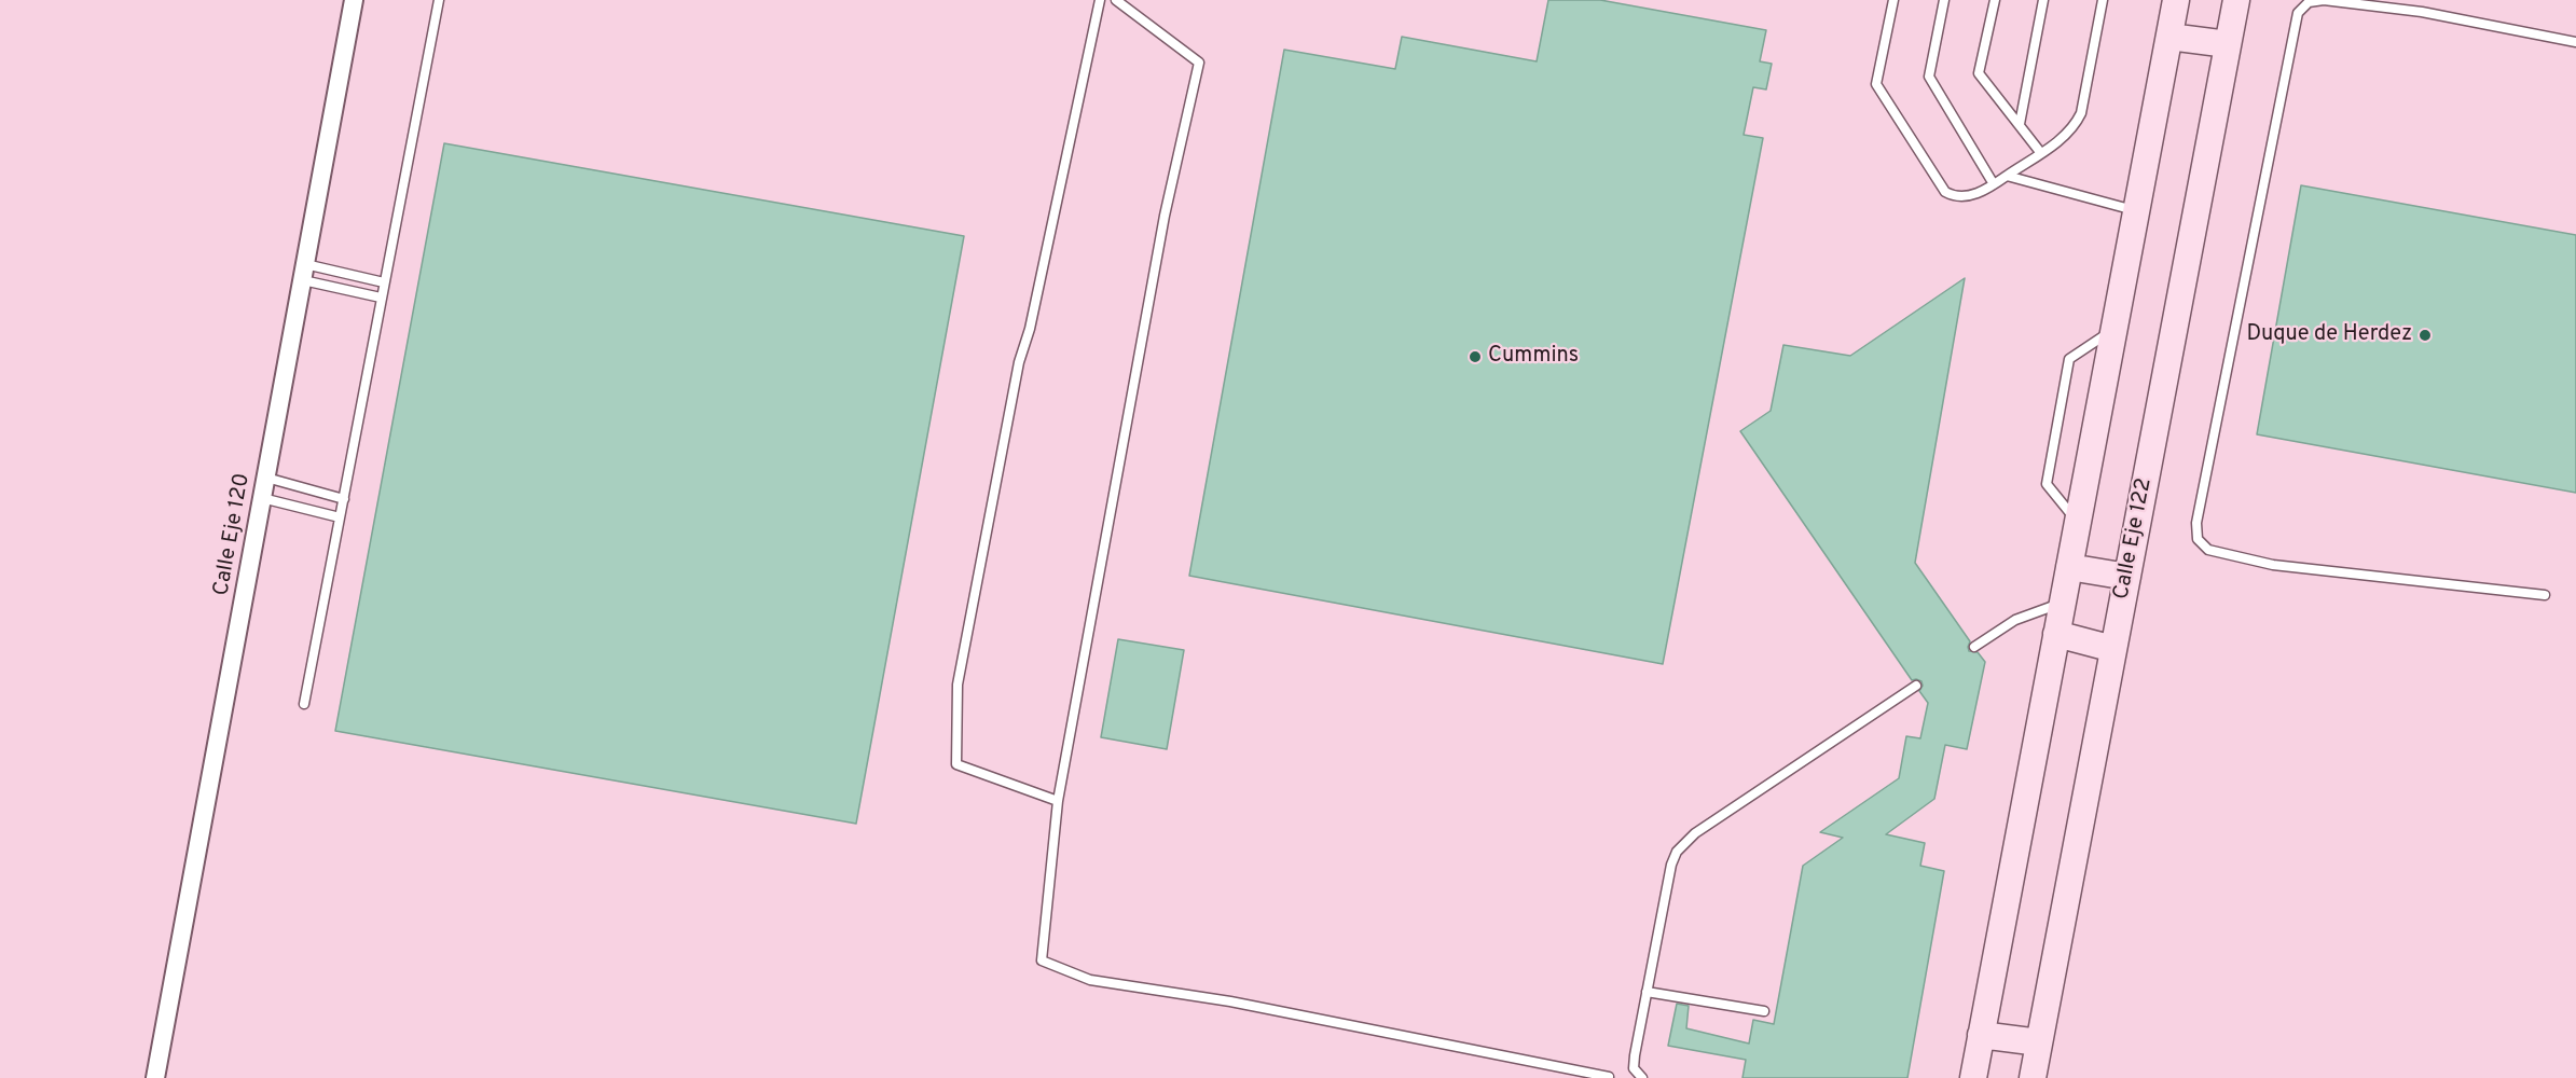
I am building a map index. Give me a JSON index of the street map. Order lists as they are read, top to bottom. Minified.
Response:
{"streets":{"main road":["Calle Eje 122"],"street":["Calle Eje 120"]},"places":["Duque de Herdez","Cummins"]}
